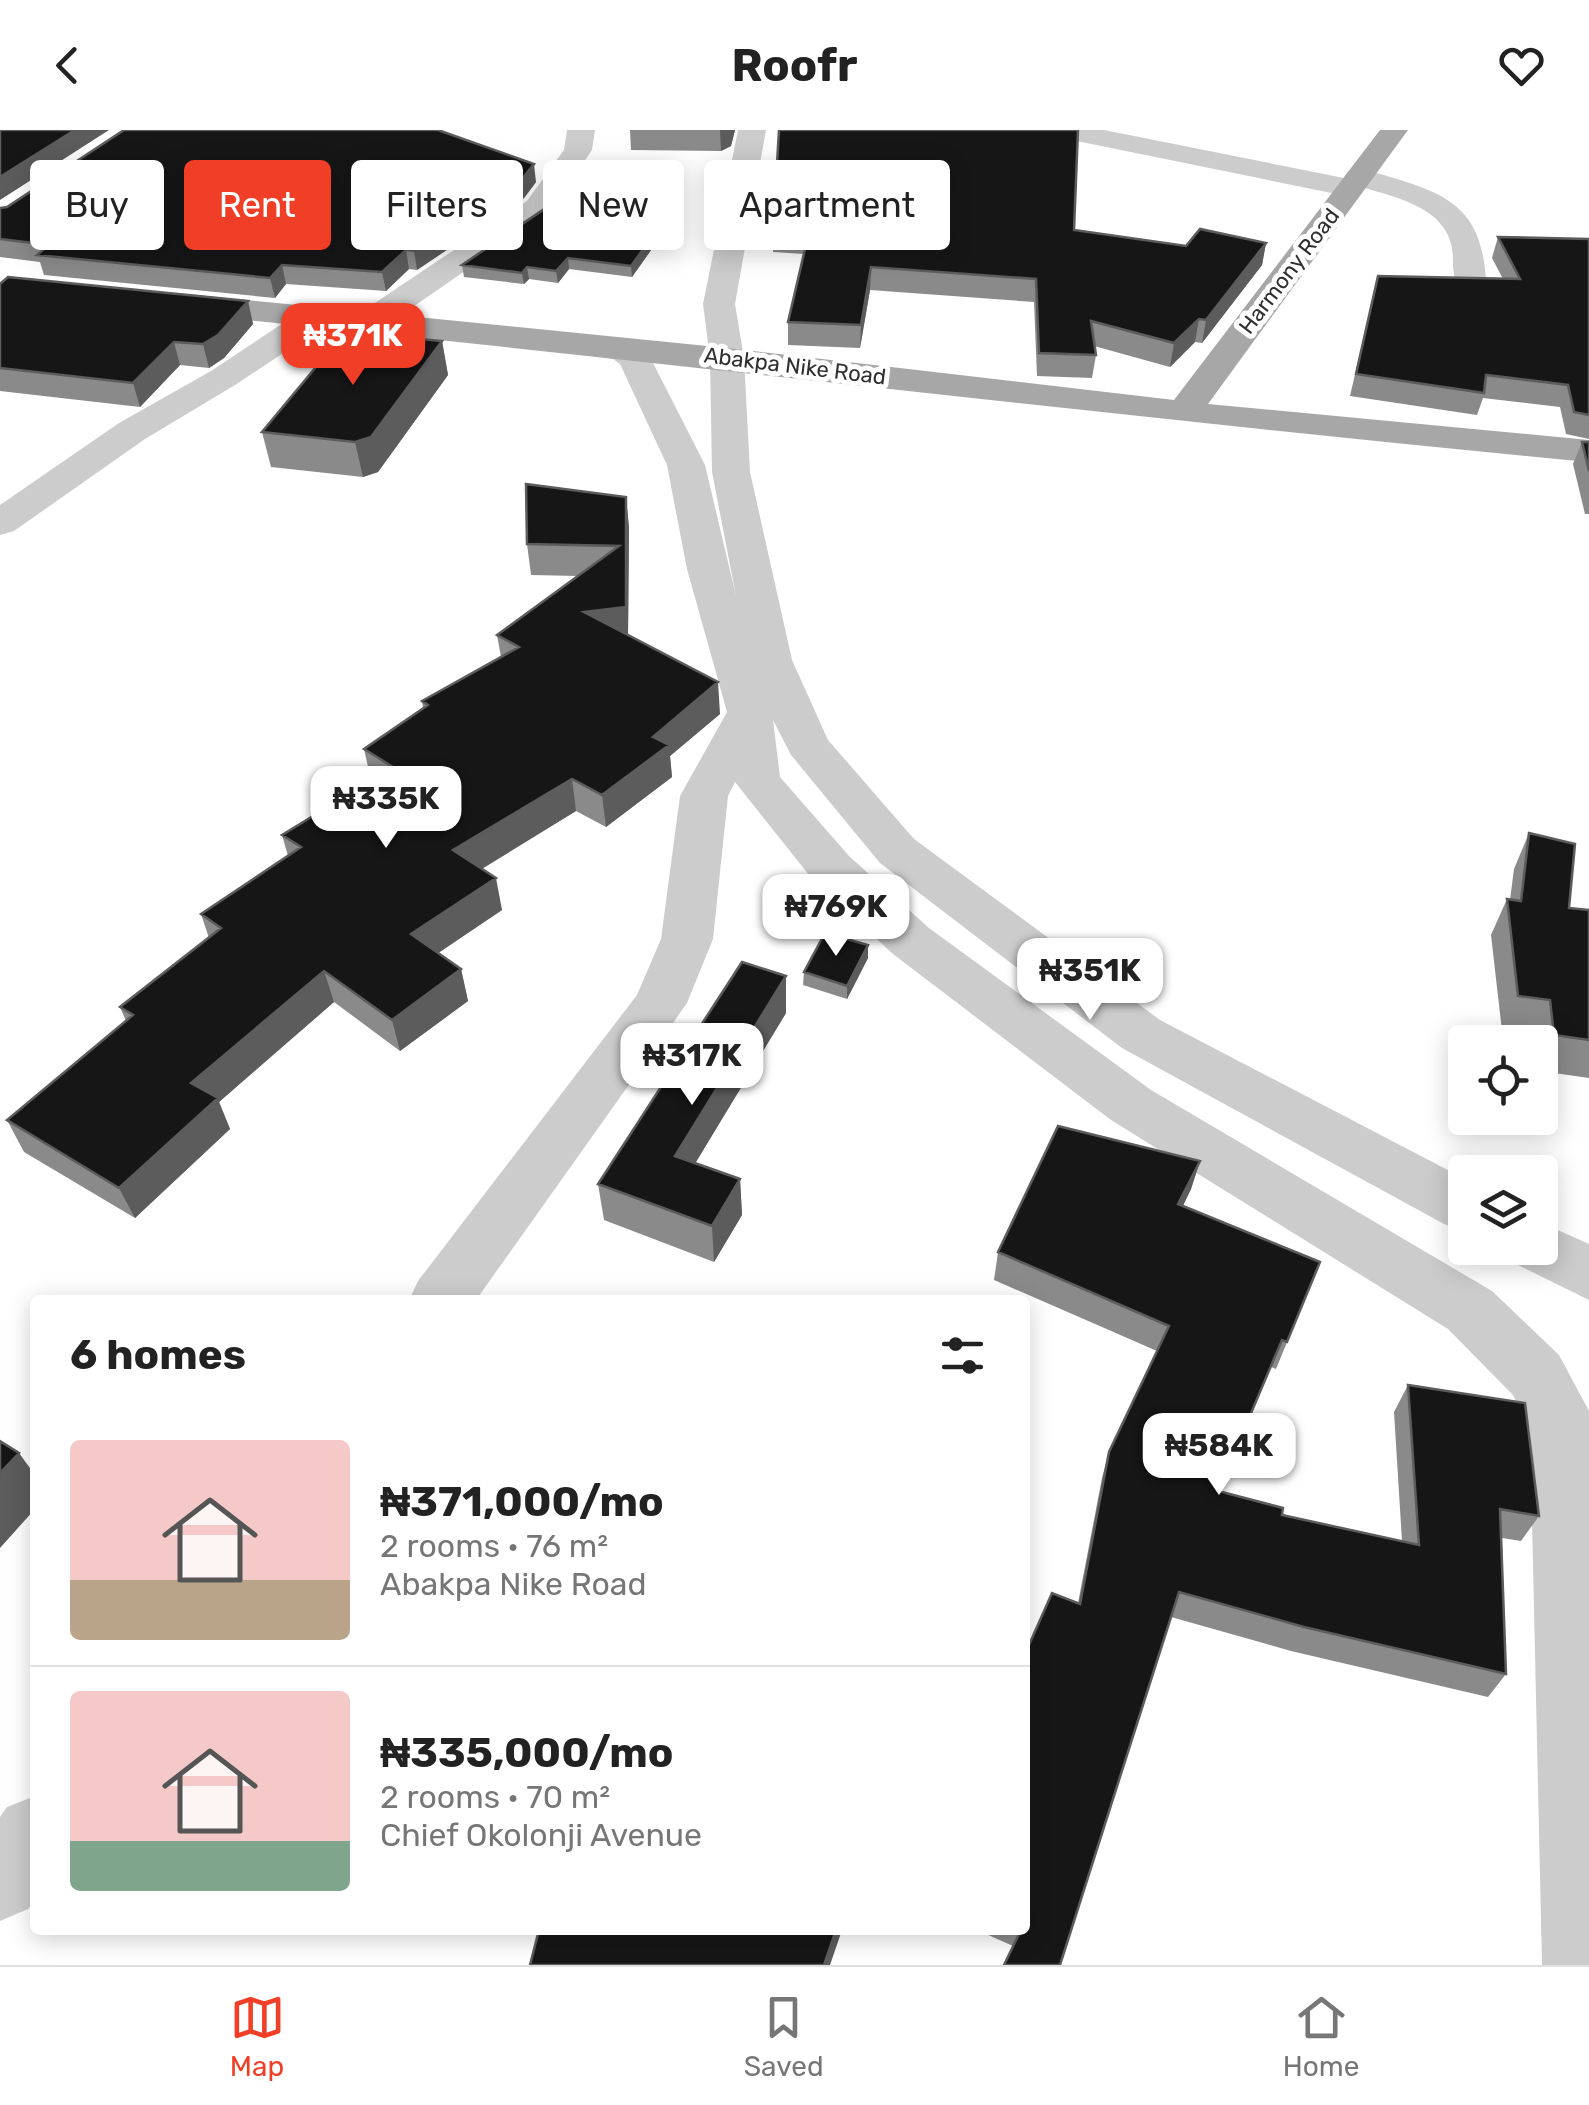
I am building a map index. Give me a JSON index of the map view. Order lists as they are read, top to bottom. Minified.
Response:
{"streets":{"main road":["Harmony Road","Abakpa Nike Road"]},"crossings":[["Harmony Road","Abakpa Nike Road"]],"page":{"header":"Roofr","chip":["Buy","Rent","Filters","New","Apartment"],"price":["₦371K","₦335K","₦769K","₦351K","₦317K","₦584K"],"heading":"6 homes","list":[{"name":"₦371,000/mo","note":"2 rooms · 76 m² · Abakpa Nike Road"},{"name":"₦335,000/mo","note":"2 rooms · 70 m² · Chief Okolonji Avenue"}],"tabs":["Map","Saved","Home"]}}
